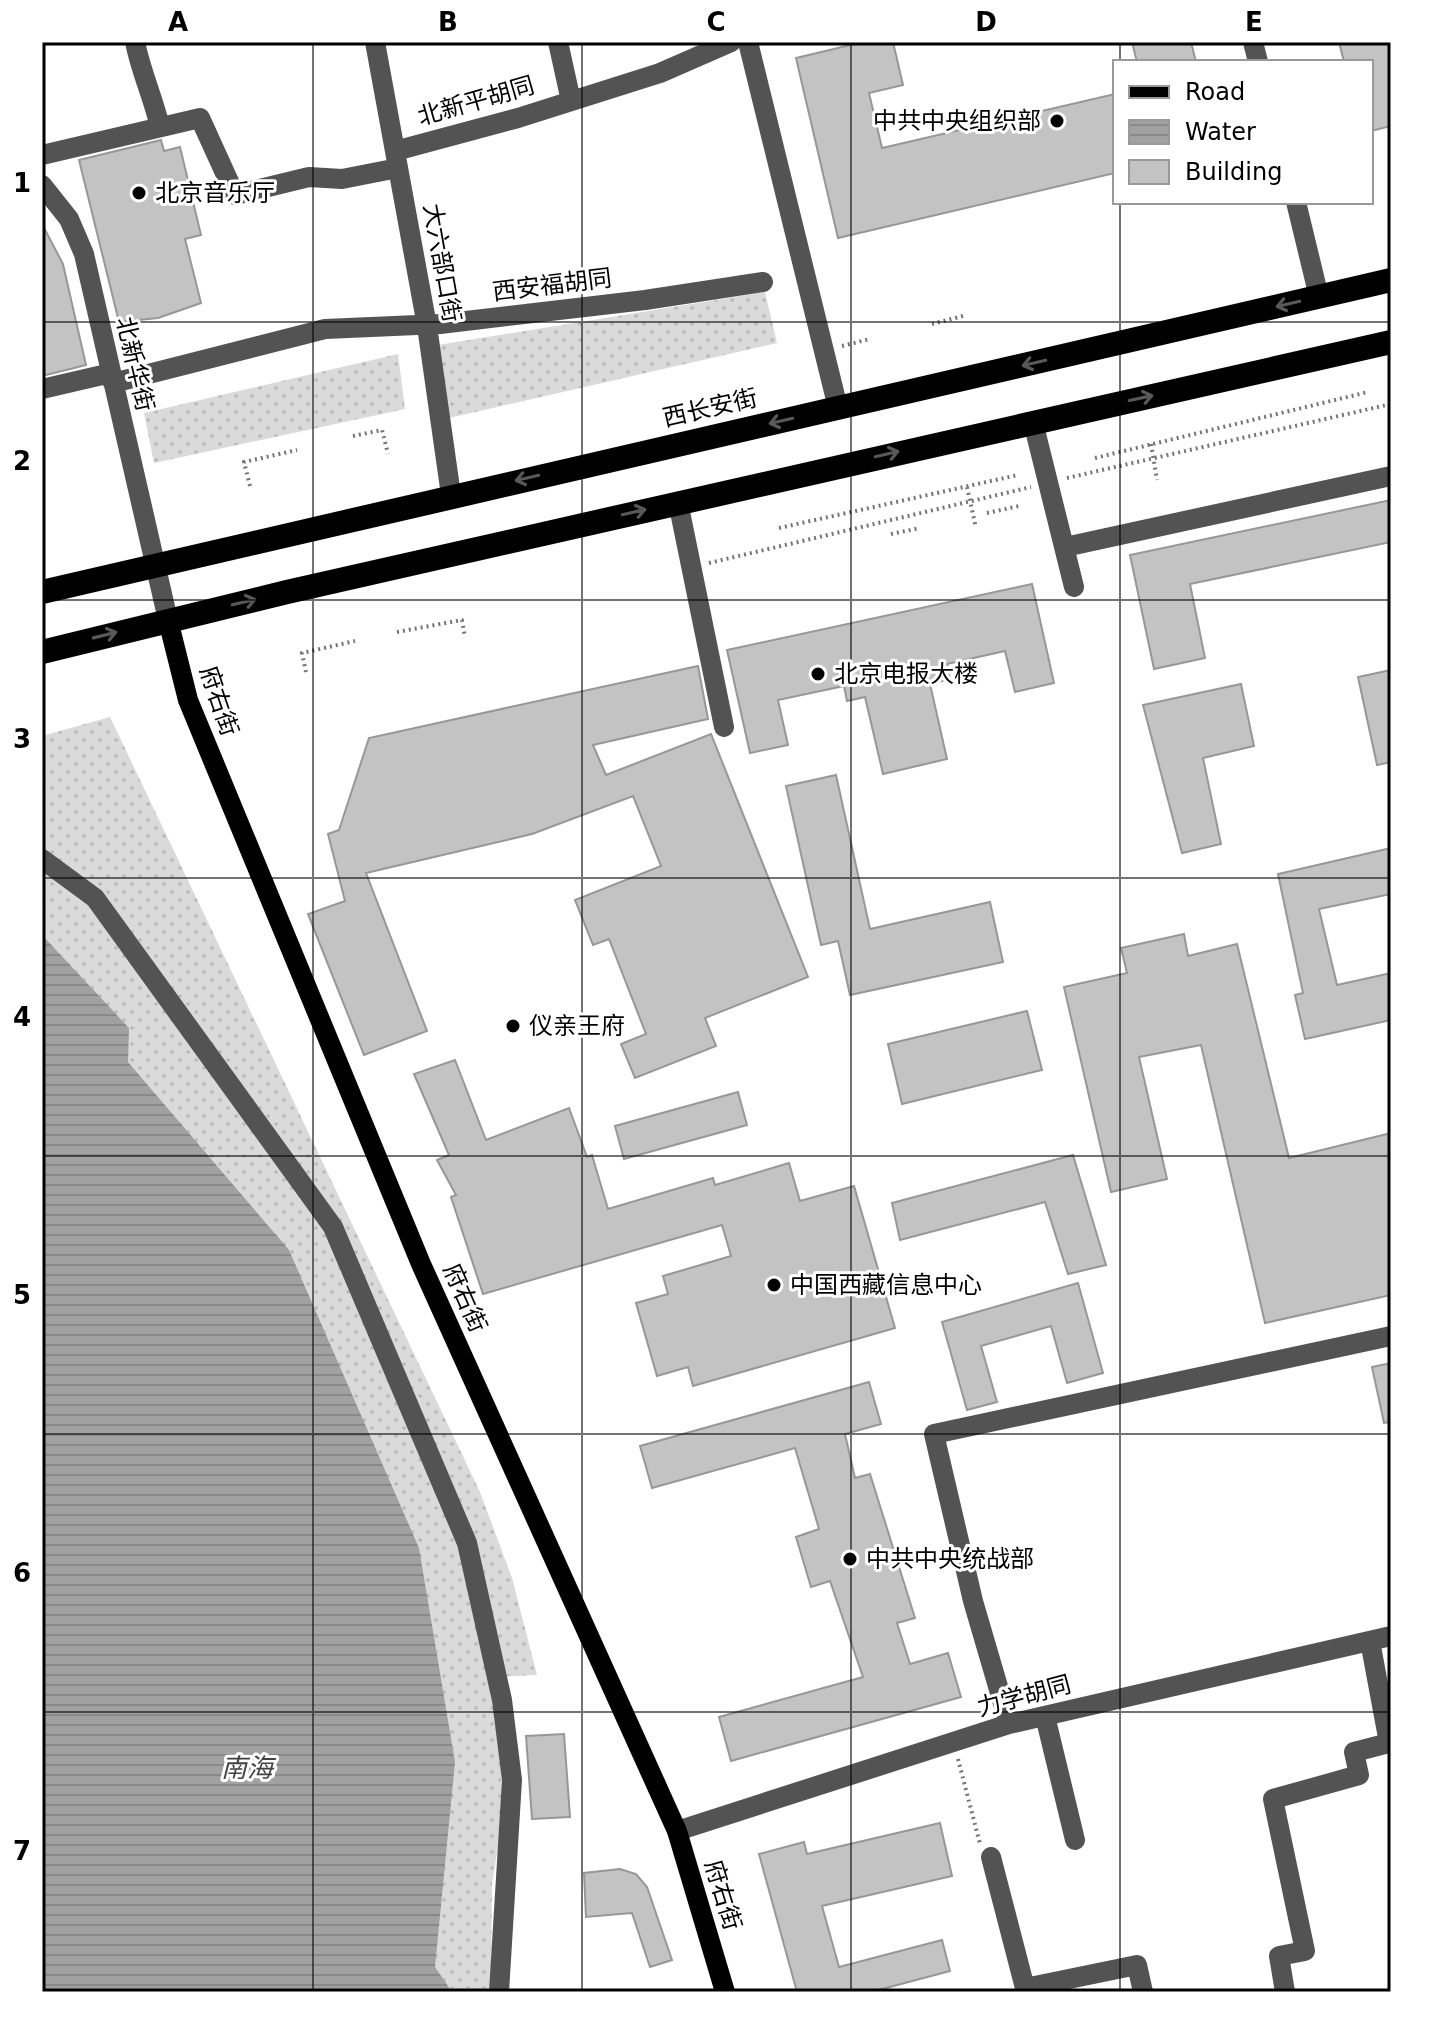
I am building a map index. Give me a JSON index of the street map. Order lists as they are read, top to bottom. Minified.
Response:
{"streets":{"highway":["西长安街"],"main road":["府右街"],"street":["北新平胡同","大六部口街","西安福胡同","北新华街","力学胡同"]},"crossings":[["北新平胡同","大六部口街"],["大六部口街","西安福胡同"],["大六部口街","西长安街"],["西安福胡同","北新华街"],["北新华街","西长安街"],["北新华街","府右街"],["府右街","力学胡同"]],"water":["南海"],"places":["中共中央组织部","北京音乐厅","北京电报大楼","仪亲王府","中国西藏信息中心","中共中央统战部"],"legend":["Road","Water","Building"],"grid":{"columns":["A","B","C","D","E"],"rows":["1","2","3","4","5","6","7"]}}
